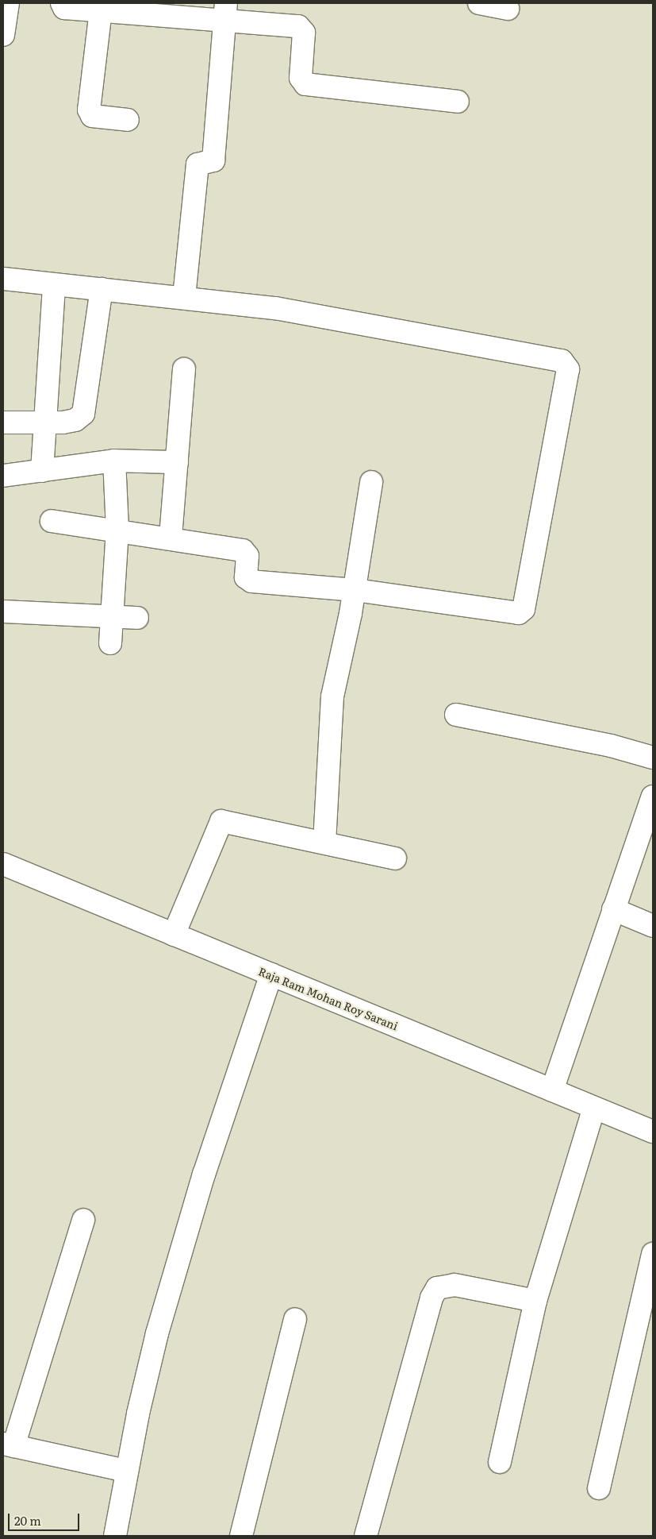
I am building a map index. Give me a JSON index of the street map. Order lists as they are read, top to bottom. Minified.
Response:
{"streets":{"street":["Raja Ram Mohan Roy Sarani"]},"scale_bar":"20 m"}
